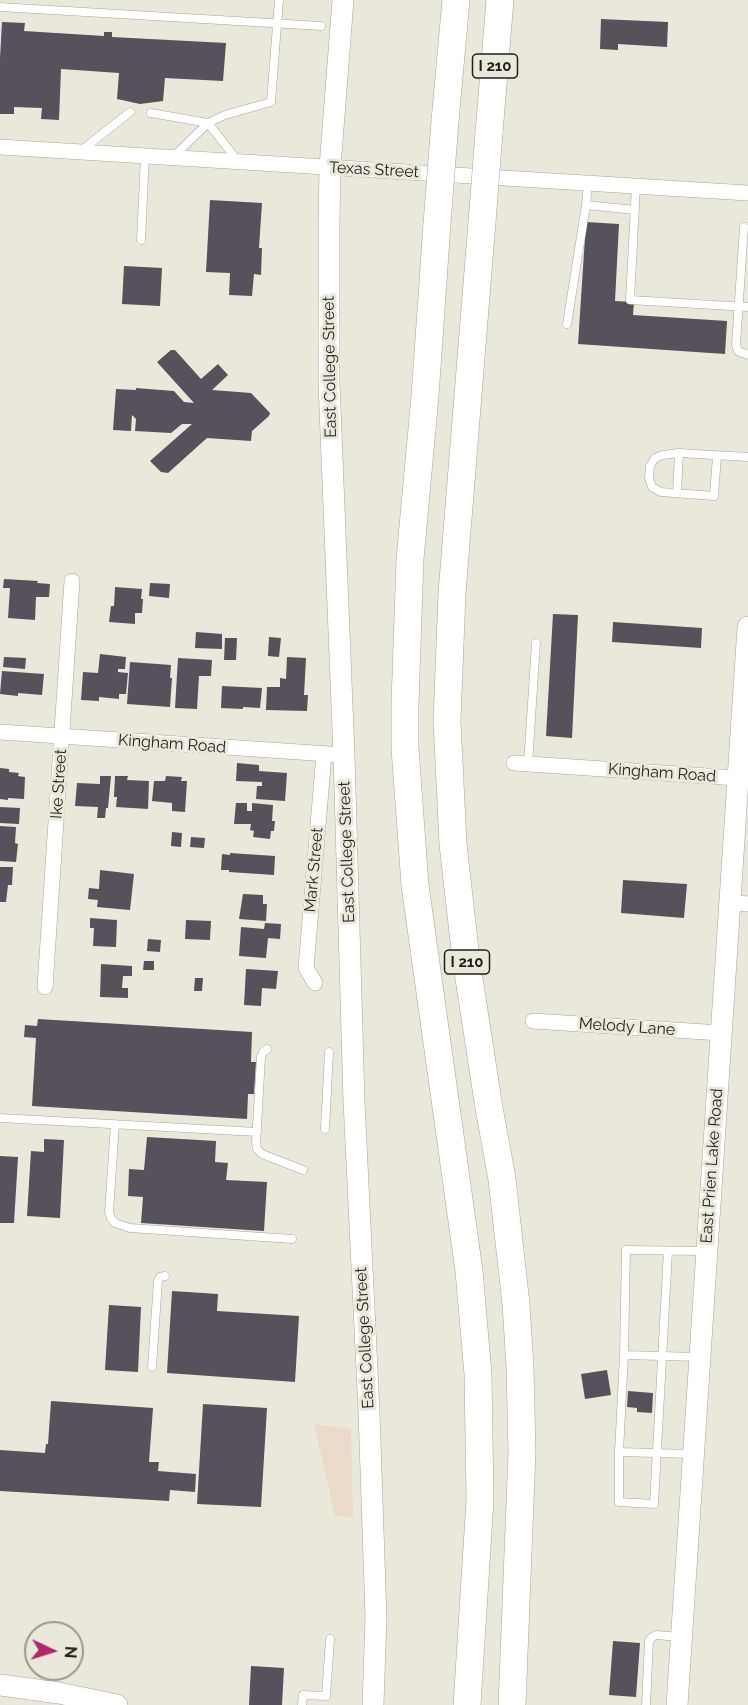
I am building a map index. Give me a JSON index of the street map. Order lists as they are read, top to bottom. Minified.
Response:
{"streets":{"highway":["I 210"],"street":["Texas Street","East College Street","Kingham Road","Ike Street","Mark Street","Melody Lane","East Prien Lake Road"]},"crossings":[["Texas Street","East College Street"],["East College Street","Kingham Road"],["East College Street","Mark Street"],["Kingham Road","Ike Street"],["Kingham Road","Mark Street"],["Kingham Road","East Prien Lake Road"],["Melody Lane","East Prien Lake Road"]],"north":"right"}
